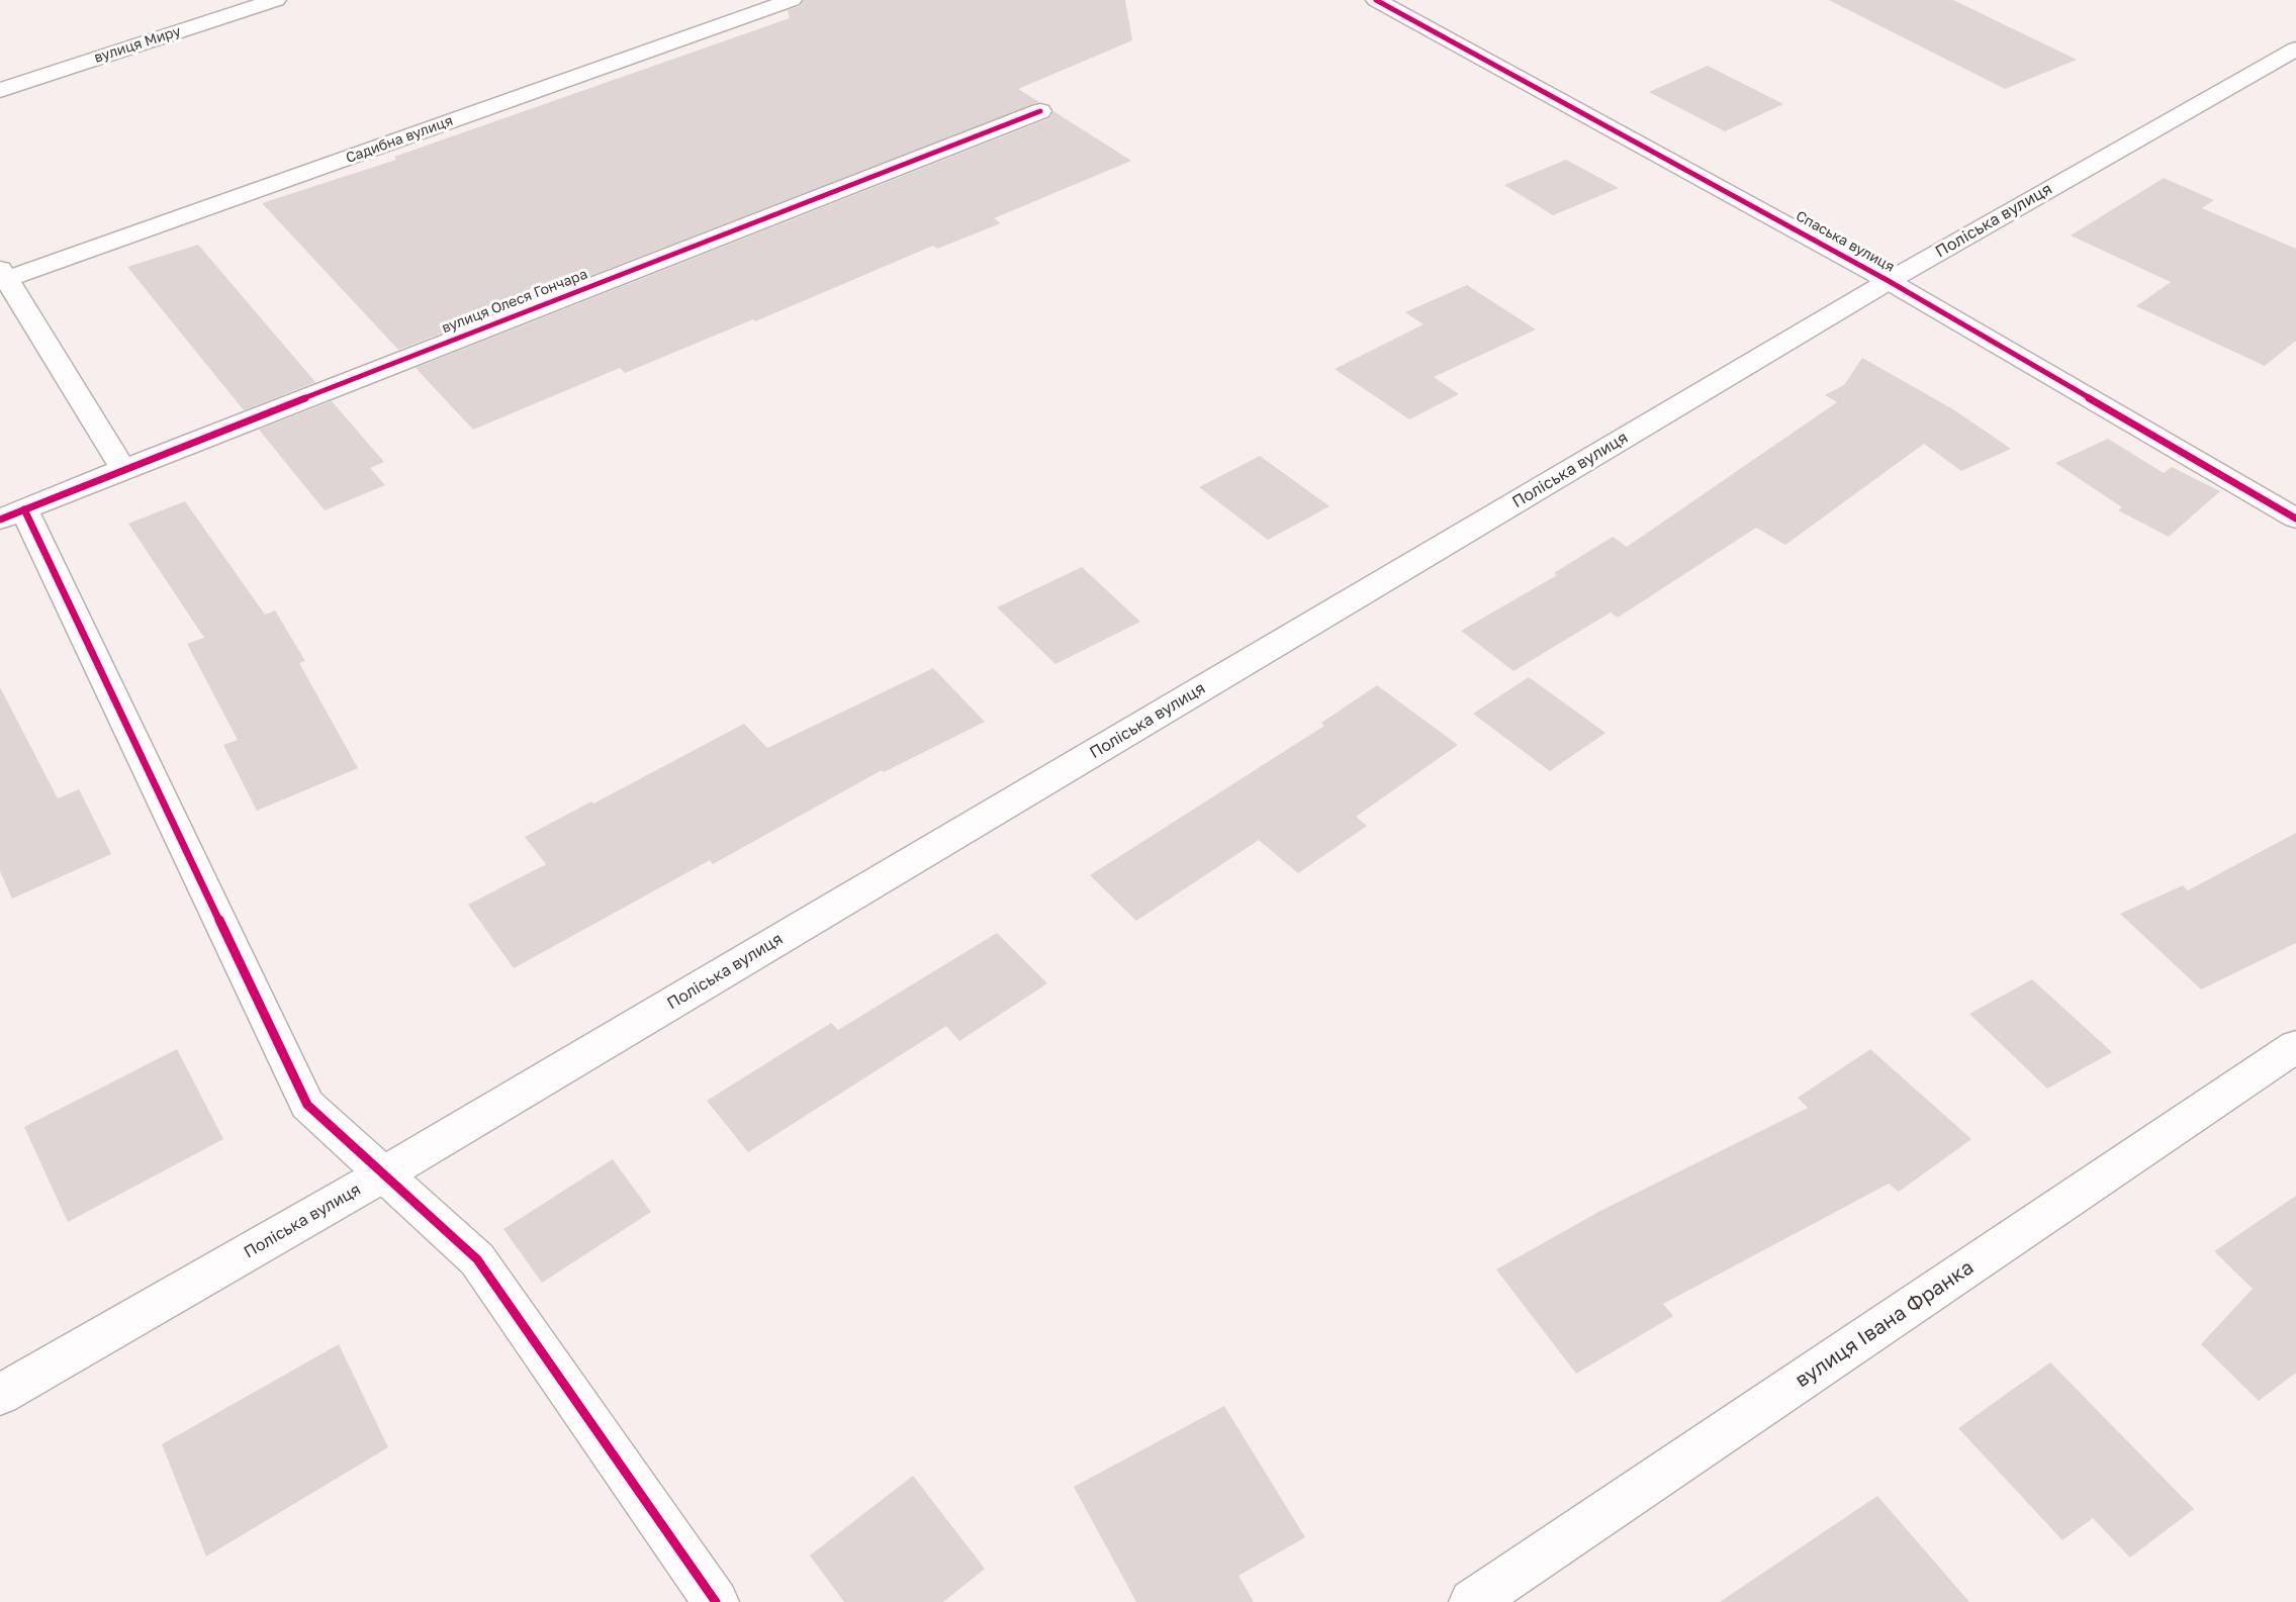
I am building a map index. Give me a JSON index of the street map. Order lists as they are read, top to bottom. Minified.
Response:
{"streets":{"street":["вулиця Миру","Садибна вулиця","Поліська вулиця","Спаська вулиця","вулиця Олеся Гончара","вулиця Івана Франка"]},"crossings":[["Поліська вулиця","Спаська вулиця"]]}
